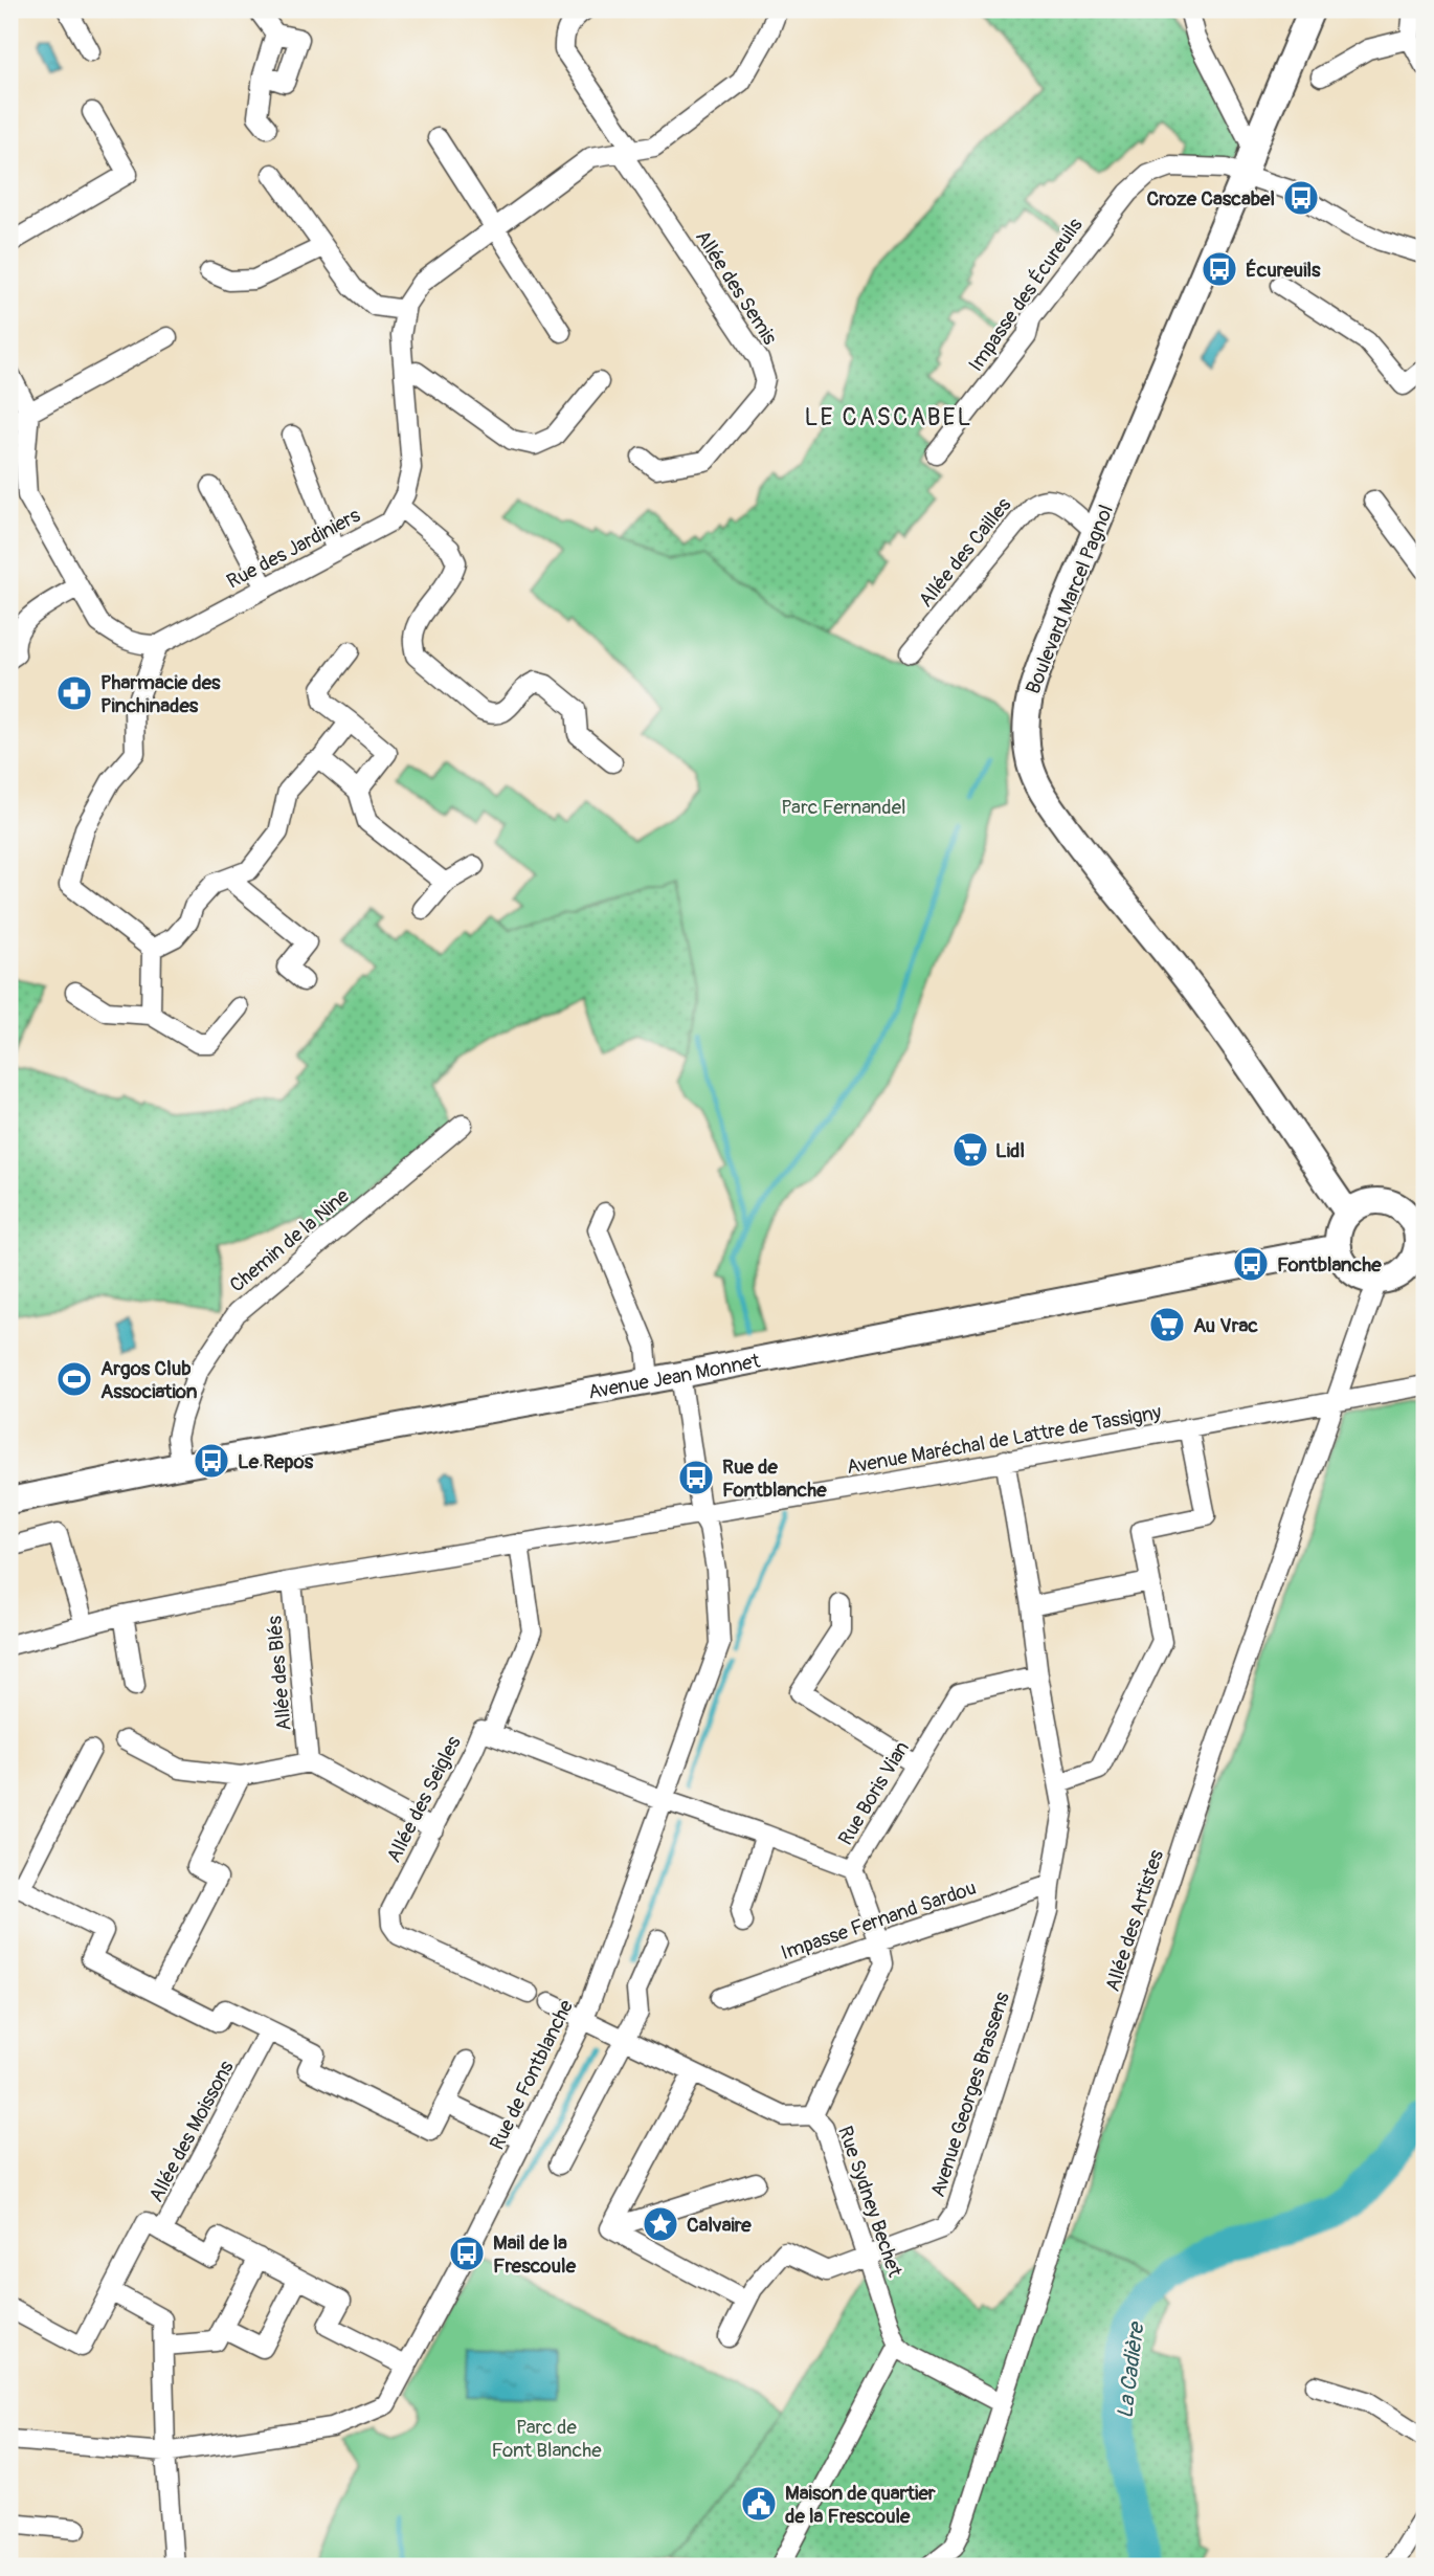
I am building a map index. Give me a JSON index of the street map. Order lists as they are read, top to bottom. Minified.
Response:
{"streets":{"street":["Allée des Semis","Impasse des Écureuils","Rue des Jardiniers","Allée des Cailles","Boulevard Marcel Pagnol","Chemin de la Nine","Avenue Jean Monnet","Avenue Maréchal de Lattre de Tassigny","Allée des Blés","Rue Boris Vian","Allée des Seigles","Impasse Fernand Sardou","Allée des Artistes","Rue de Fontblanche","Avenue Georges Brassens","Allée des Moissons","Rue Sydney Bechet"]},"crossings":[["Allée des Semis","Rue des Jardiniers"],["Impasse des Écureuils","Boulevard Marcel Pagnol"],["Allée des Cailles","Boulevard Marcel Pagnol"],["Boulevard Marcel Pagnol","Avenue Jean Monnet"],["Boulevard Marcel Pagnol","Allée des Artistes"],["Chemin de la Nine","Avenue Jean Monnet"],["Avenue Jean Monnet","Allée des Artistes"],["Avenue Jean Monnet","Rue de Fontblanche"],["Avenue Maréchal de Lattre de Tassigny","Allée des Blés"],["Avenue Maréchal de Lattre de Tassigny","Allée des Artistes"],["Avenue Maréchal de Lattre de Tassigny","Rue de Fontblanche"],["Avenue Maréchal de Lattre de Tassigny","Avenue Georges Brassens"],["Rue Boris Vian","Allée des Seigles"],["Rue Boris Vian","Impasse Fernand Sardou"],["Rue Boris Vian","Avenue Georges Brassens"],["Rue Boris Vian","Rue Sydney Bechet"],["Allée des Seigles","Rue de Fontblanche"],["Impasse Fernand Sardou","Avenue Georges Brassens"],["Rue de Fontblanche","Rue Sydney Bechet"],["Avenue Georges Brassens","Rue Sydney Bechet"]],"districts":["LE CASCABEL"],"water":["La Cadière"],"parks":["Parc Fernandel","Parc de Font Blanche"],"places":{"bus stop":["Croze Cascabel","Écureuils","Fontblanche","Le Repos","Rue de Fontblanche","Mail de la Frescoule"],"pharmacy":["Pharmacie des Pinchinades"],"supermarket":["Lidl","Au Vrac"],"sports":["Argos Club Association"],"place":["Calvaire"],"public building":["Maison de quartier de la Frescoule"]}}
